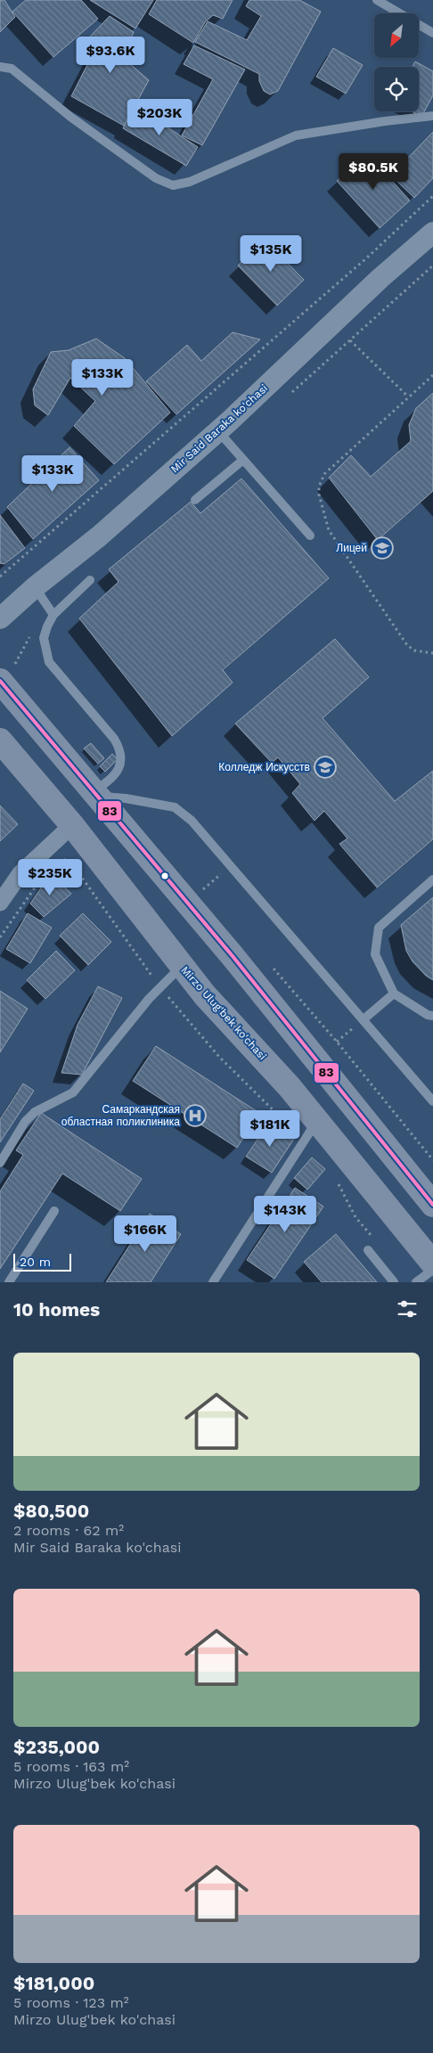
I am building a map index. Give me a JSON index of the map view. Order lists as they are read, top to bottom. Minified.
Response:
{"streets":{"main road":["Mirzo Ulug'bek ko'chasi"],"street":["Mir Said Baraka ko'chasi"]},"places":{"school or university":["Лицей","Колледж Искусств"],"hospital":["Самаркандская областная поликлиника"]},"lines":["transit line 83"],"scale_bar":"20 m","north":"bottom left","page":{"price":["$93.6K","$203K","$80.5K","$135K","$133K","$133K","$235K","$181K","$143K","$166K"],"scale":"20 m","heading":"10 homes","list":[{"name":"$80,500","note":"2 rooms · 62 m² · Mir Said Baraka ko'chasi"},{"name":"$235,000","note":"5 rooms · 163 m² · Mirzo Ulug'bek ko'chasi"},{"name":"$181,000","note":"5 rooms · 123 m² · Mirzo Ulug'bek ko'chasi"}]}}
